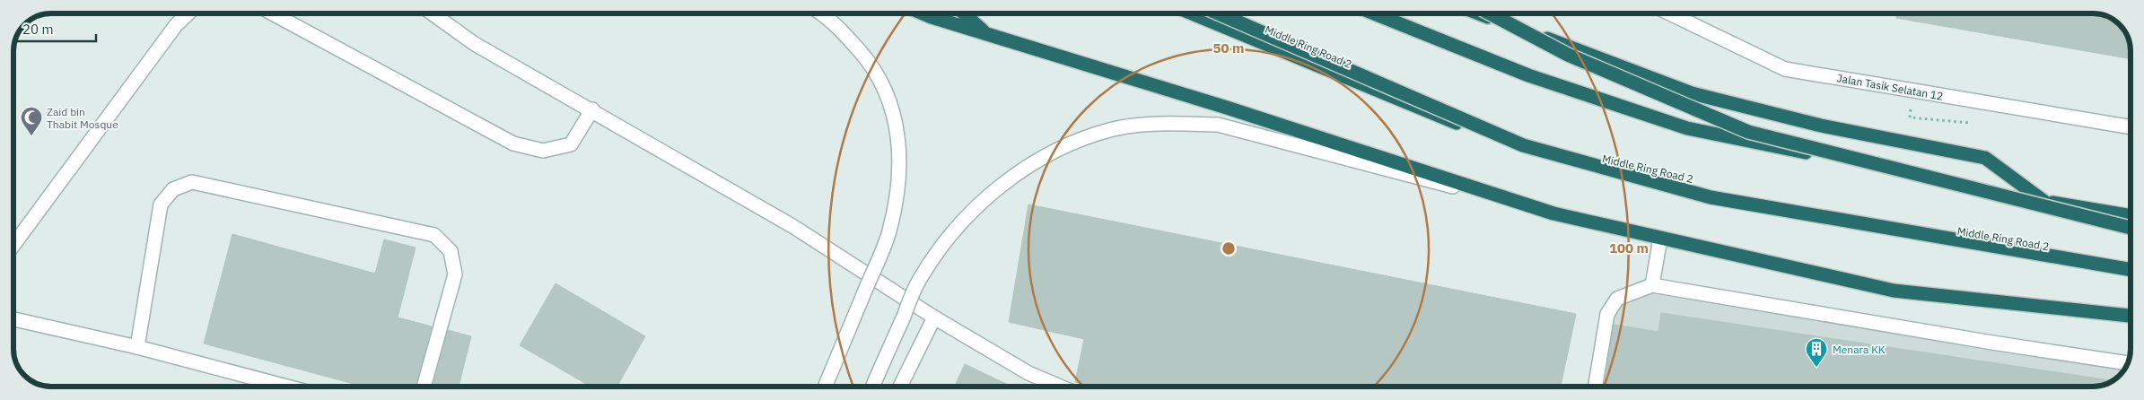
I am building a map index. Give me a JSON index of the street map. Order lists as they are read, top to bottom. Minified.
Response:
{"streets":{"highway":["Middle Ring Road 2"],"street":["Jalan Tasik Selatan 12"]},"places":{"mosque":["Zaid bin Thabit Mosque"],"building":["Menara KK"]},"scale_bar":"20 m","rings":["50 m","100 m"]}
